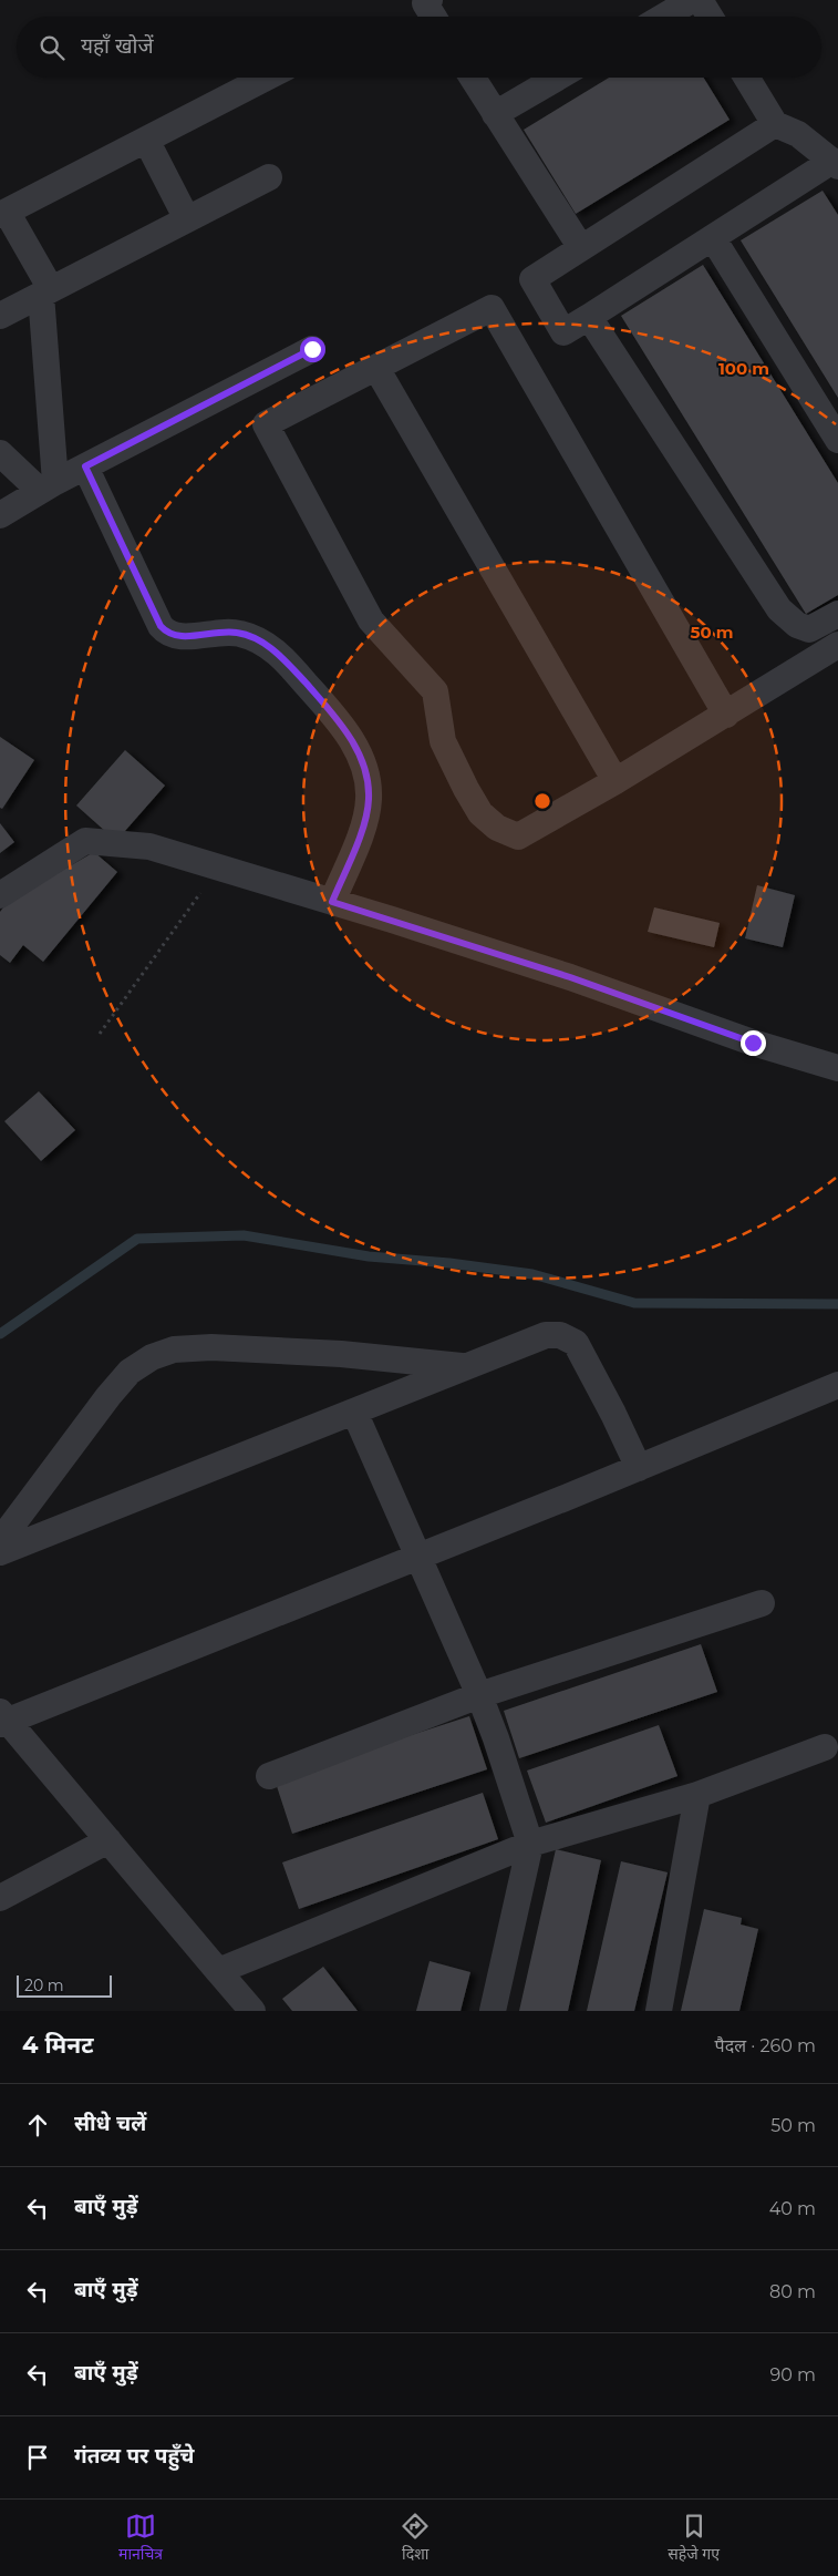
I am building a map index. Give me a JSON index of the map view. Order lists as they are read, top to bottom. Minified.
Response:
{"scale_bar":"20 m","page":{"search":"यहाँ खोजें","scale":"20 m","heading":["4 मिनट","पैदल · 260 m"],"list":[["सीधे चलें","50 m"],["बाएँ मुड़ें","40 m"],["बाएँ मुड़ें","80 m"],["बाएँ मुड़ें","90 m"],"गंतव्य पर पहुँचे"],"nav":["मानचित्र","दिशा","सहेजे गए"]},"rings":["100 m","50 m"]}
